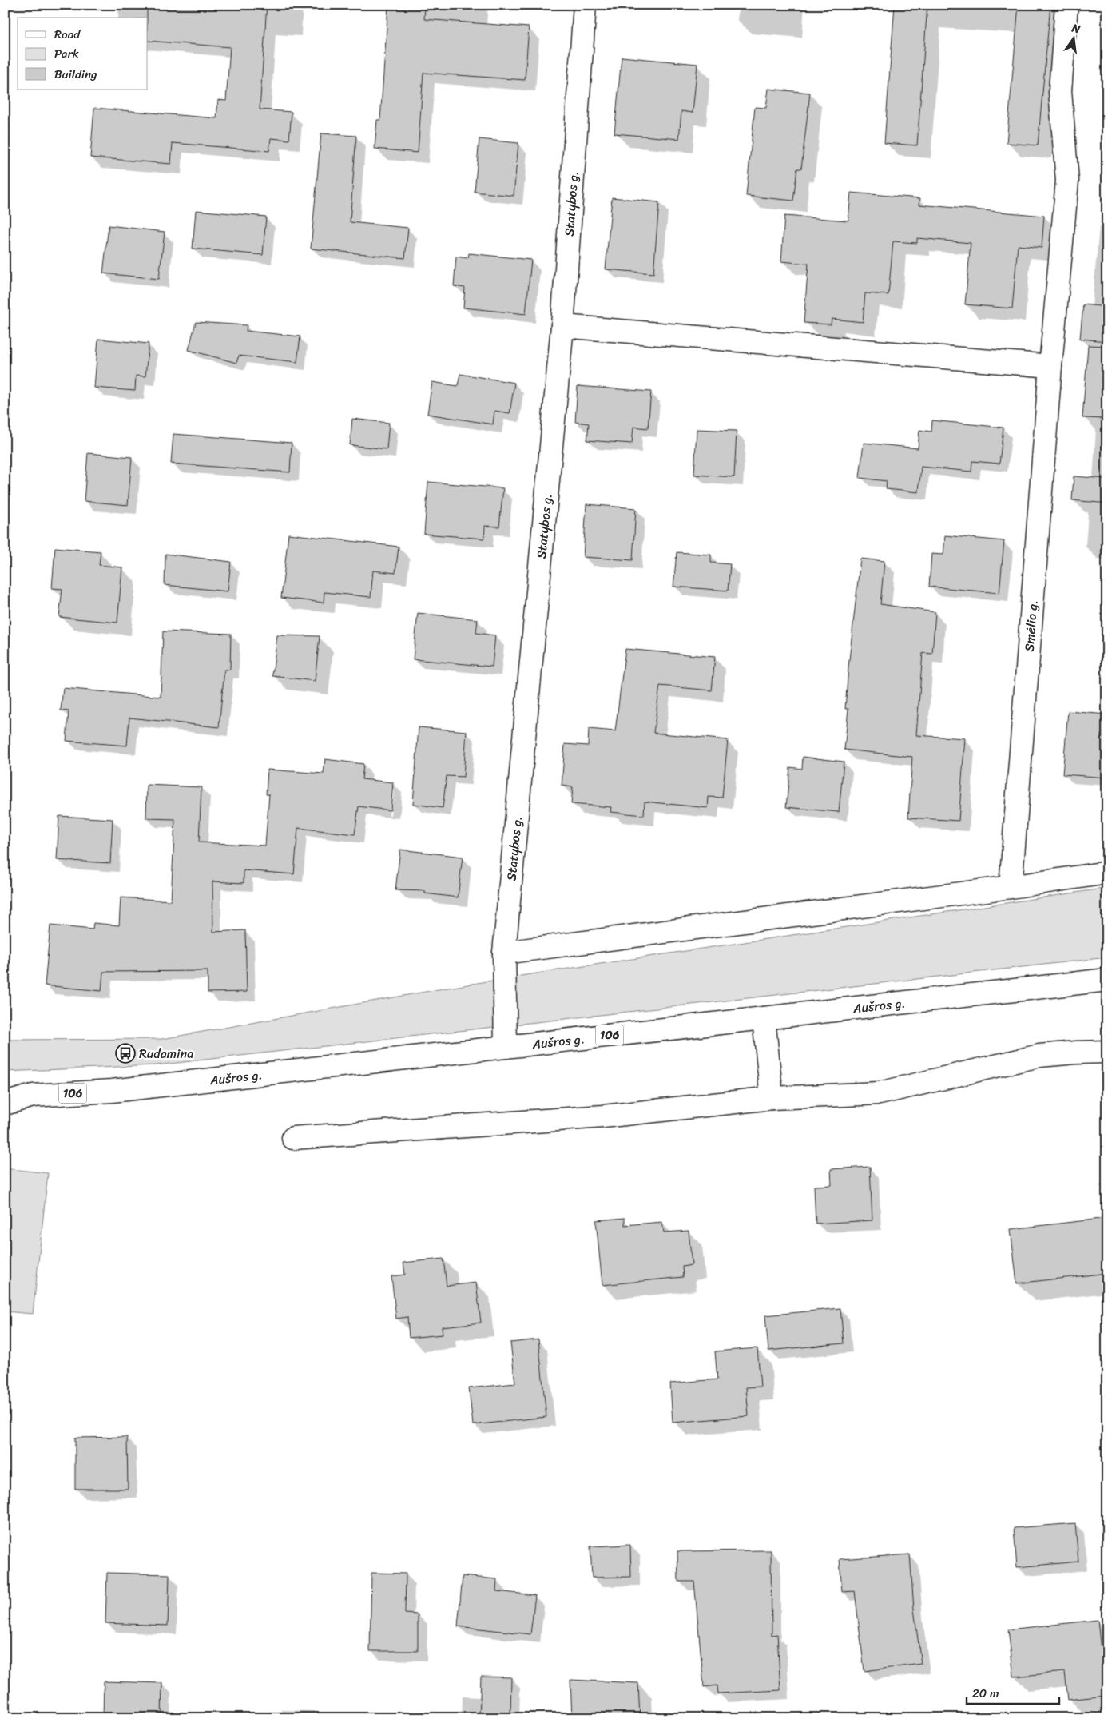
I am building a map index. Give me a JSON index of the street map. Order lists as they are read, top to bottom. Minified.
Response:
{"streets":{"street":["Statybos g.","Smėlio g.","Aušros g.","106"]},"crossings":[["Statybos g.","Aušros g."]],"places":{"bus stop":["Rudamina"]},"legend":["Road","Park","Building"],"scale_bar":"20 m","north":"top"}
